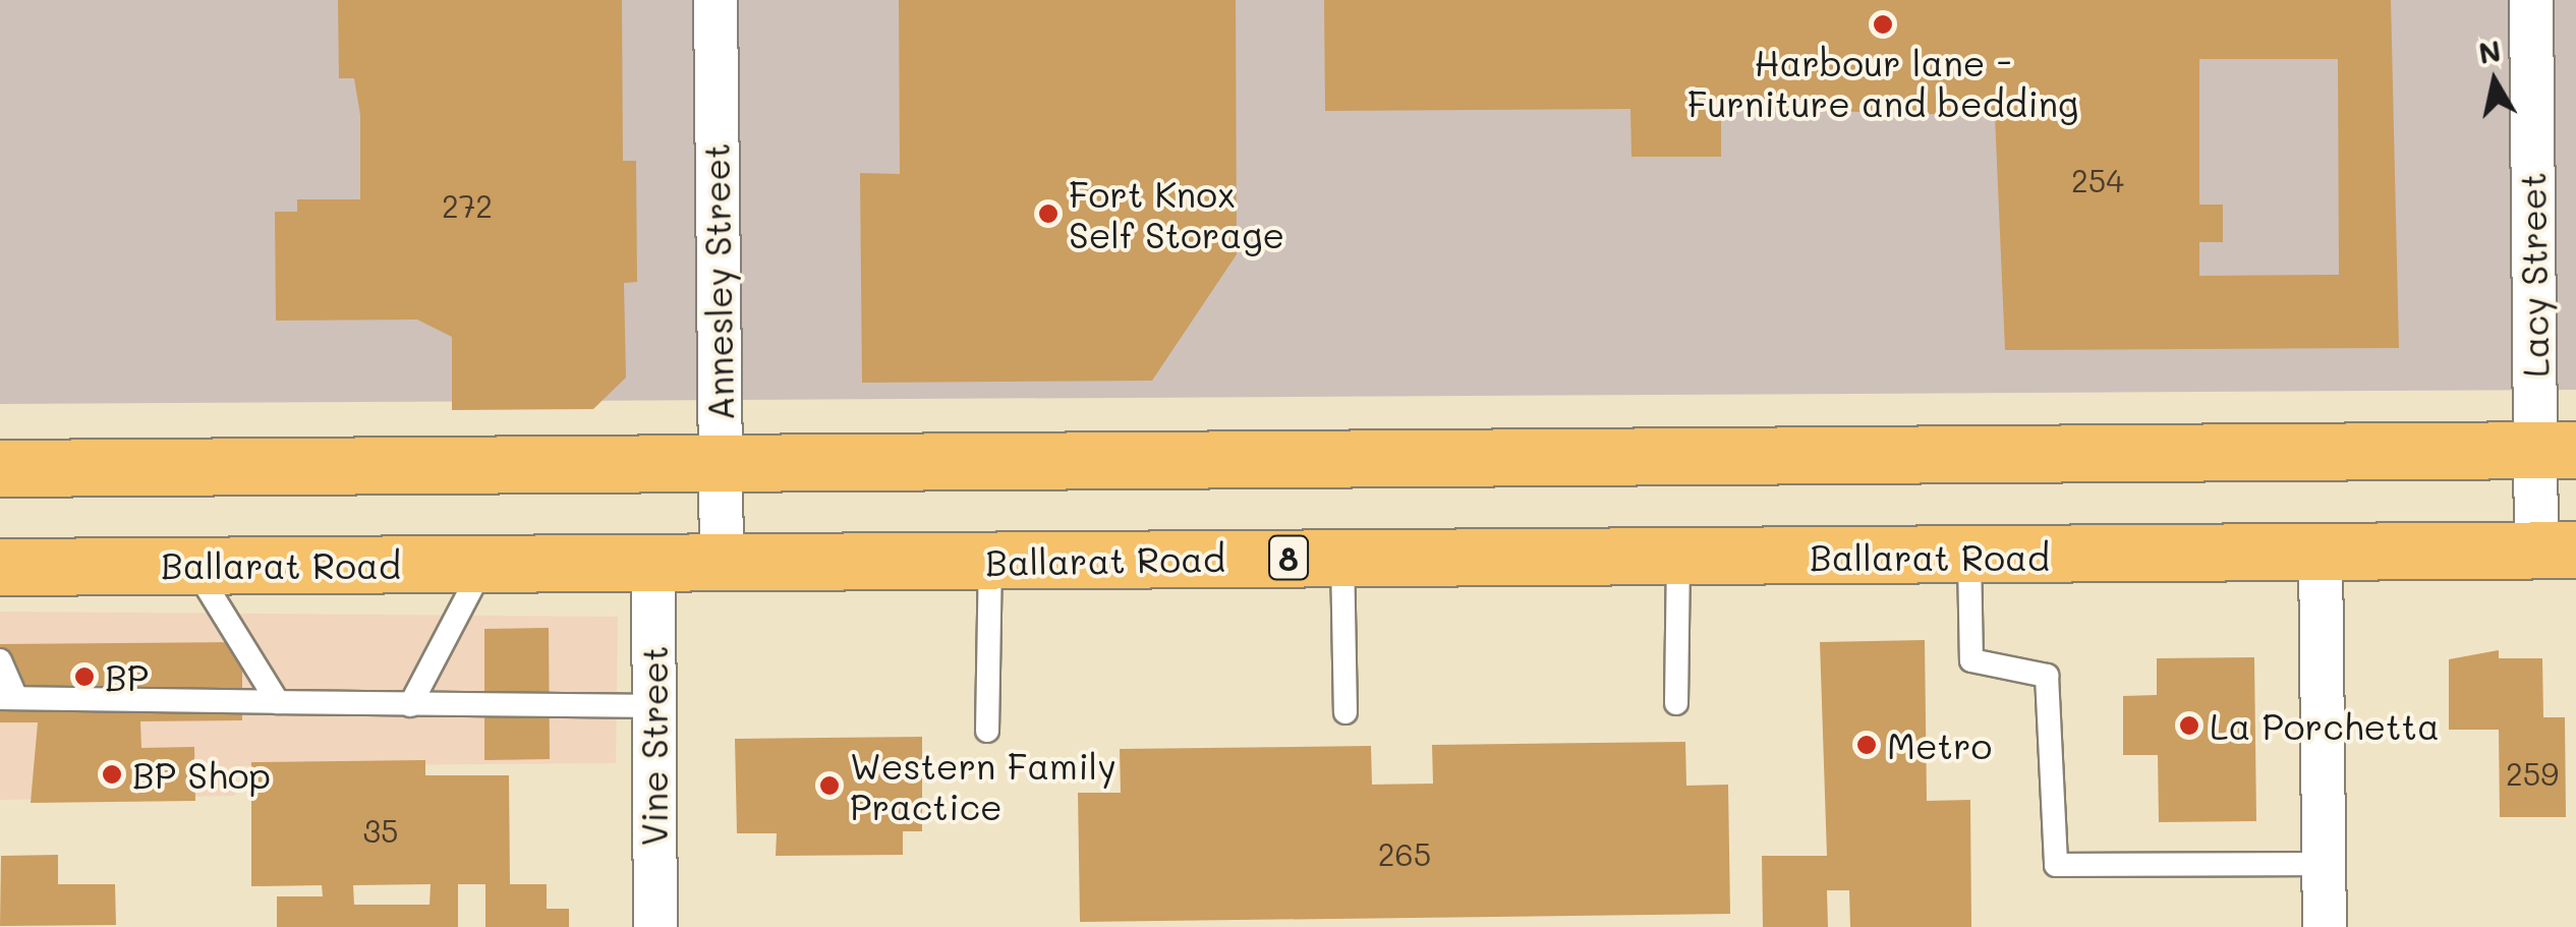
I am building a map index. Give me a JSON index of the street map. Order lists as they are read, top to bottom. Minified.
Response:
{"streets":{"highway":["Ballarat Road","8"],"street":["Lacy Street","Annesley Street","Vine Street"]},"crossings":[["Lacy Street","Ballarat Road"],["Annesley Street","Ballarat Road"],["Ballarat Road","Vine Street"]],"places":["Harbour lane - Furniture and bedding","Fort Knox Self Storage","BP","La Porchetta","Metro","BP Shop","Western Family Practice"],"house_numbers":["254","272","259","35","265"],"north":"top"}
